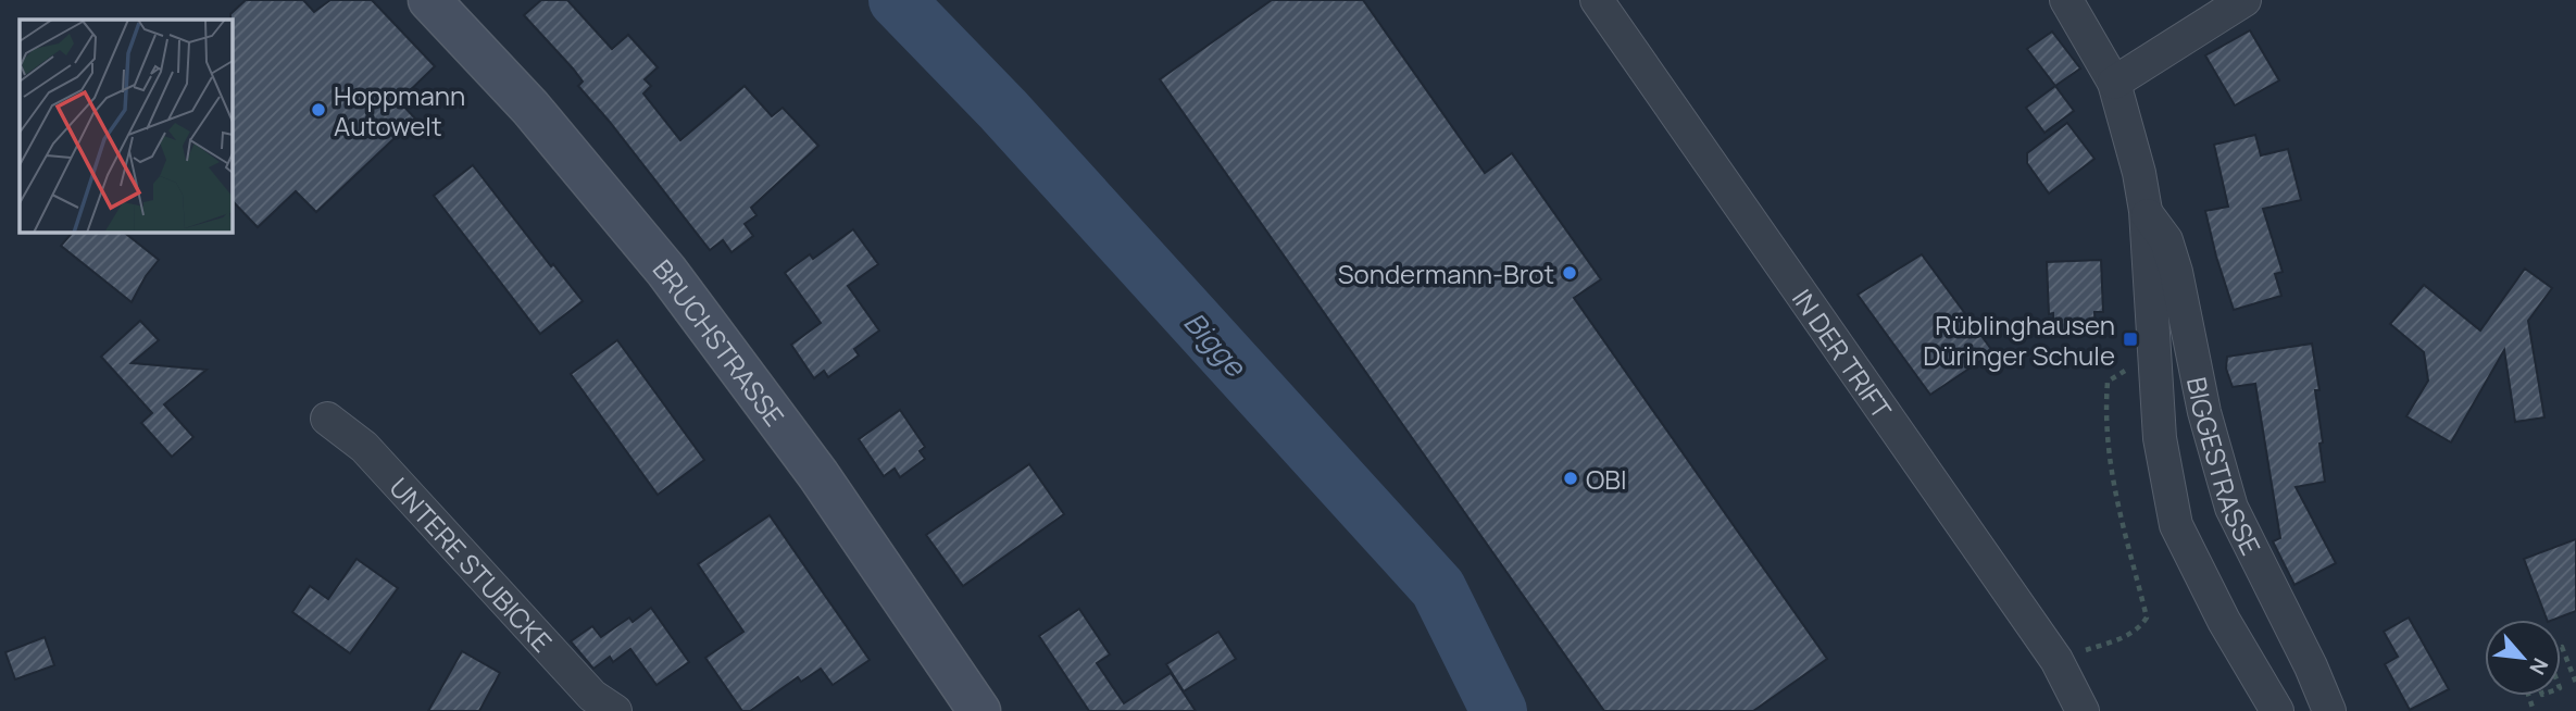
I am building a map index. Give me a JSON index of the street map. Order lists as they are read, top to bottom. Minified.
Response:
{"streets":{"main road":["BRUCHSTRASSE"],"street":["IN DER TRIFT","BIGGESTRASSE","UNTERE STUBICKE"]},"water":["Bigge"],"places":{"other":["Hoppmann Autowelt","Sondermann-Brot","OBI"],"transit":["Rüblinghausen Düringer Schule"]},"north":"bottom right"}
